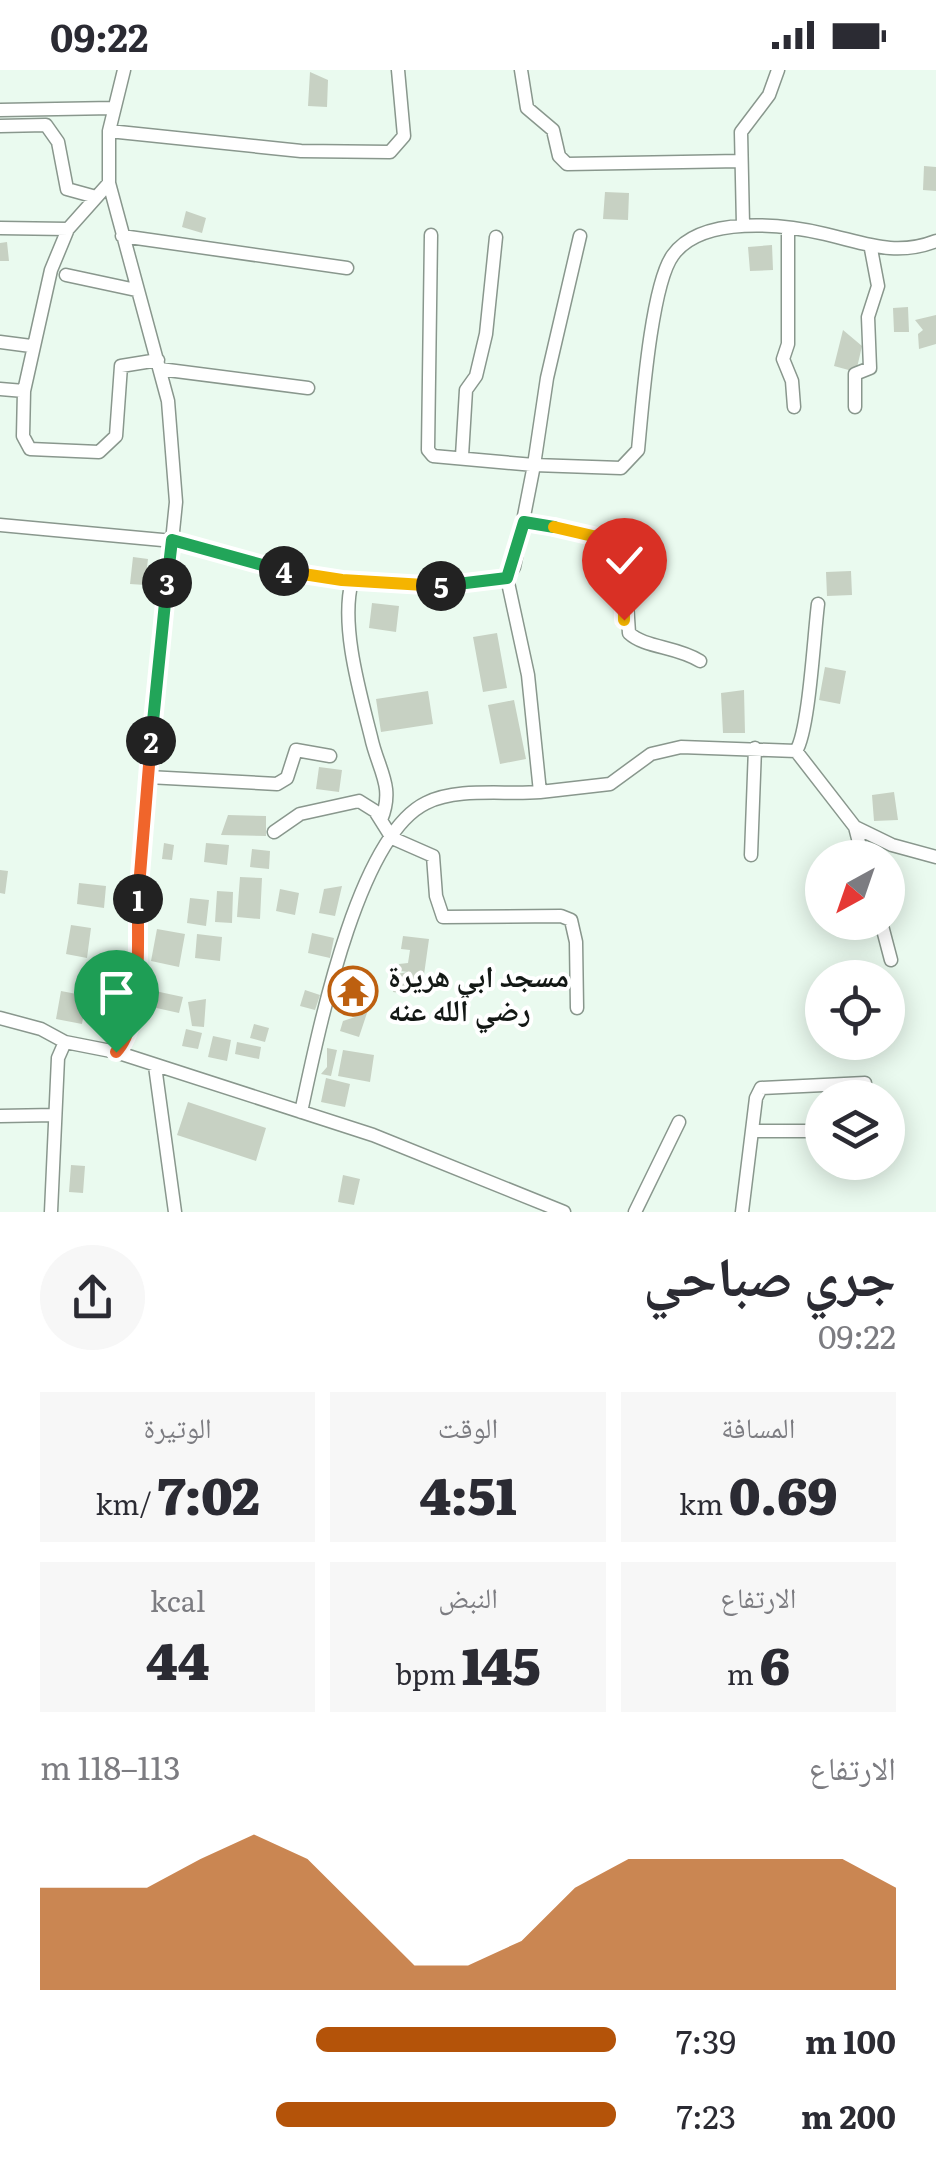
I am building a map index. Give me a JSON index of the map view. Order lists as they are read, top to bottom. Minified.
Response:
{"places":{"temple":["مسجد ابي هريرة رضي الله عنه"]},"north":"bottom left","page":{"status":"09:22","pins":["4","3","5","2","1"],"heading":["جري صباحي","09:22"],"stats":[["المسافة","0.69 km"],["الوقت","4:51"],["الوتيرة","7:02 /km"],["الارتفاع","6 m"],["النبض","145 bpm"],["kcal","44"]],"chart":["الارتفاع","113–118 m"],"list":[{"name":"100 m","note":"7:39"},{"name":"200 m","note":"7:23"}]}}
